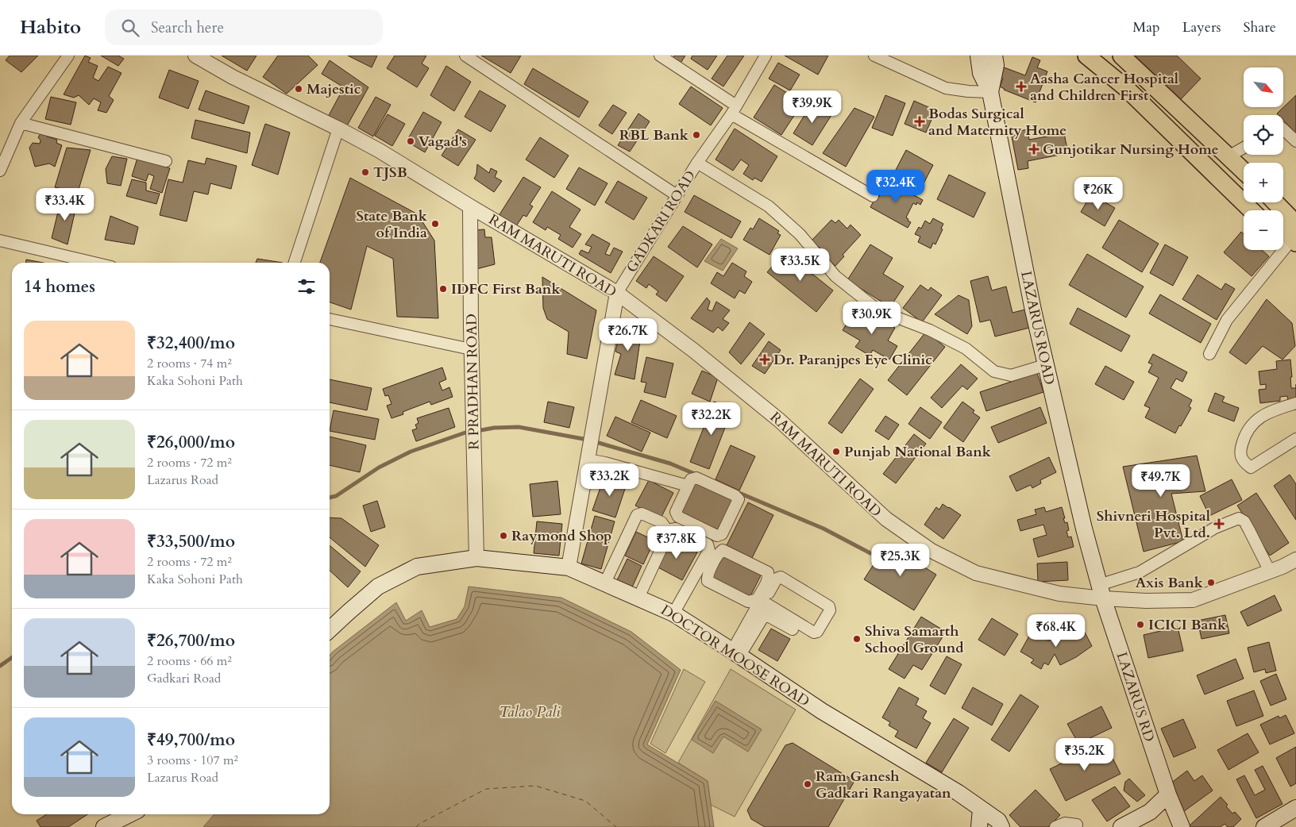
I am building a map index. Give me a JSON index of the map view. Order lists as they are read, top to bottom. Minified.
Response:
{"streets":{"main road":["LAZARUS ROAD","DOCTOR MOOSE ROAD","LAZARUS RD"],"street":["GADKARI ROAD","RAM MARUTI ROAD","R PRADHAN ROAD"]},"crossings":[["GADKARI ROAD","RAM MARUTI ROAD"],["GADKARI ROAD","DOCTOR MOOSE ROAD"],["RAM MARUTI ROAD","LAZARUS ROAD"],["RAM MARUTI ROAD","R PRADHAN ROAD"],["RAM MARUTI ROAD","LAZARUS RD"],["LAZARUS ROAD","LAZARUS RD"],["R PRADHAN ROAD","DOCTOR MOOSE ROAD"]],"water":["Talao Pali"],"places":{"health":["Aasha Cancer Hospital and Children First","Bodas Surgical and Maternity Home","Gunjotikar Nursing Home","Dr. Paranjpes Eye Clinic","Shivneri Hospital Pvt. Ltd."],"other":["Majestic","RBL Bank","Vagad's","TJSB","State Bank of India","IDFC First Bank","Punjab National Bank","Raymond Shop","Axis Bank","ICICI Bank","Shiva Samarth School Ground","Ram Ganesh Gadkari Rangayatan"]},"north":"bottom right","page":{"header":"Habito","search":"Search here","nav":["Map","Layers","Share"],"map_buttons":["+","−"],"price":["₹39.9K","₹32.4K","₹26K","₹33.4K","₹33.5K","₹30.9K","₹26.7K","₹32.2K","₹33.2K","₹49.7K","₹37.8K","₹25.3K","₹68.4K","₹35.2K"],"heading":"14 homes","list":[{"name":"₹32,400/mo","note":"2 rooms · 74 m² · Kaka Sohoni Path"},{"name":"₹26,000/mo","note":"2 rooms · 72 m² · Lazarus Road"},{"name":"₹33,500/mo","note":"2 rooms · 72 m² · Kaka Sohoni Path"},{"name":"₹26,700/mo","note":"2 rooms · 66 m² · Gadkari Road"},{"name":"₹49,700/mo","note":"3 rooms · 107 m² · Lazarus Road"}]}}
